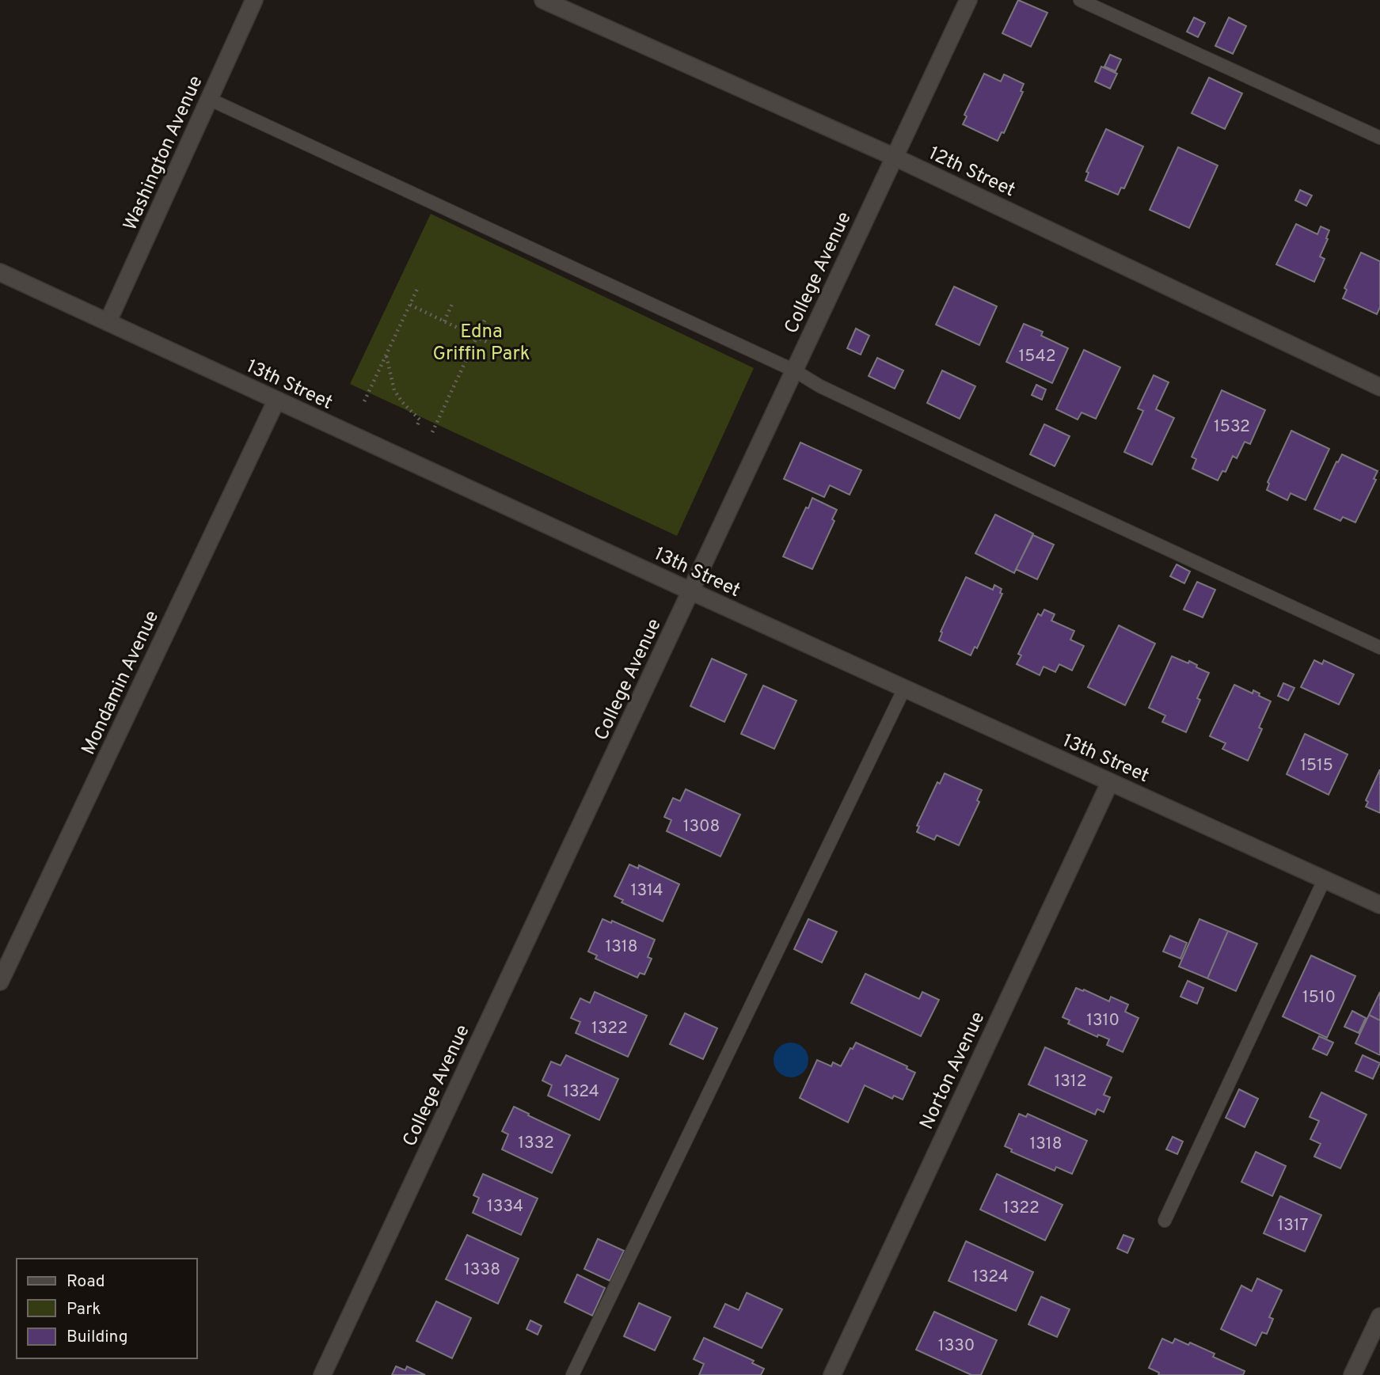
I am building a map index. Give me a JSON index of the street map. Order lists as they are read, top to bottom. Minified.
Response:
{"streets":{"street":["Washington Avenue","12th Street","College Avenue","13th Street","Mondamin Avenue","Norton Avenue"]},"crossings":[["Washington Avenue","13th Street"],["12th Street","College Avenue"],["College Avenue","13th Street"],["13th Street","Mondamin Avenue"],["13th Street","Norton Avenue"]],"parks":["Edna Griffin Park"],"house_numbers":["1542","1532","1515","1308","1314","1318","1510","1310","1322","1312","1324","1332","1318","1334","1322","1317","1338","1324","1330"],"legend":["Road","Park","Building"]}
